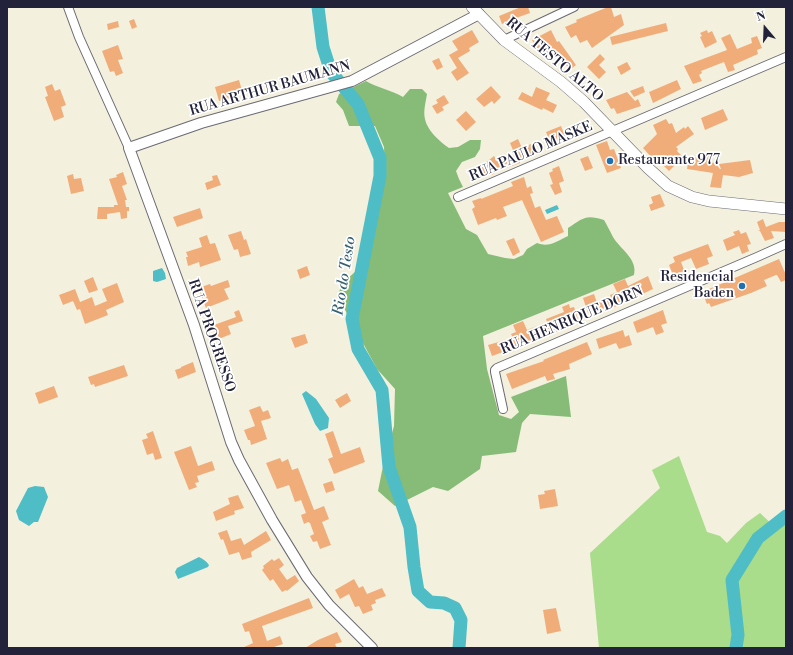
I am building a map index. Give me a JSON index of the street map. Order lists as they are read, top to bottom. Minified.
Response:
{"streets":{"main road":["RUA TESTO ALTO"],"street":["RUA ARTHUR BAUMANN","RUA PAULO MASKE","RUA HENRIQUE DORN","RUA PROGRESSO"]},"crossings":[["RUA TESTO ALTO","RUA ARTHUR BAUMANN"],["RUA TESTO ALTO","RUA PAULO MASKE"],["RUA ARTHUR BAUMANN","RUA PROGRESSO"]],"water":["Rio do Testo"],"places":["Restaurante 977","Residencial Baden"],"north":"top"}
